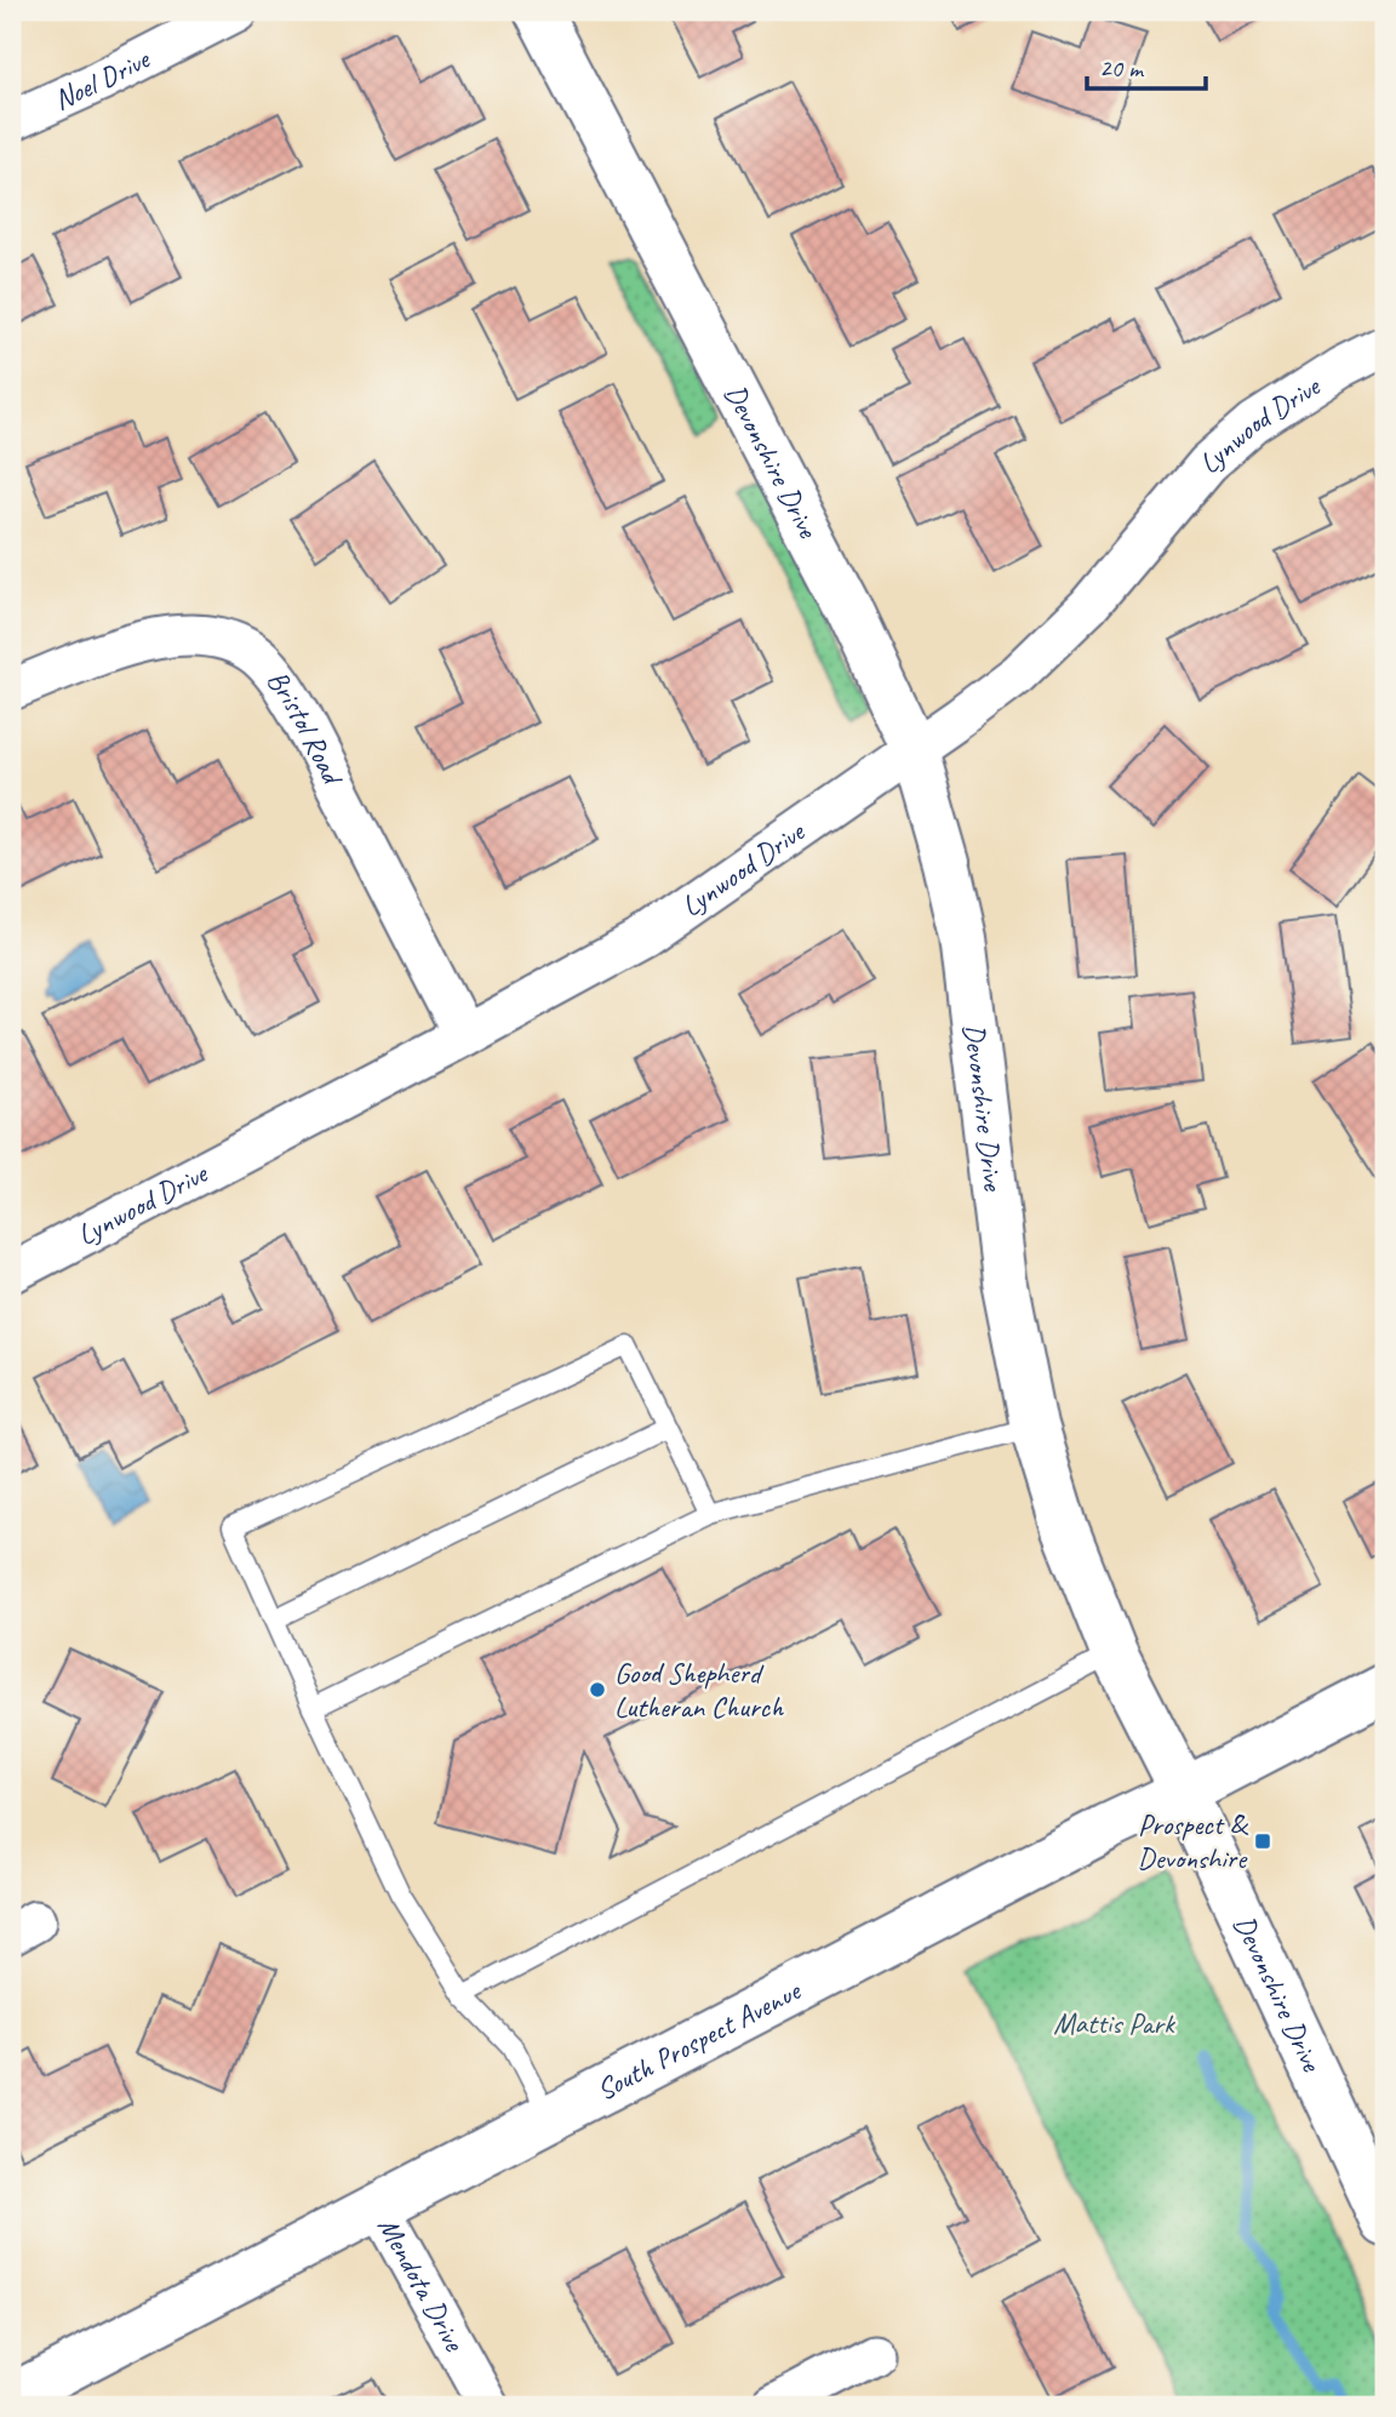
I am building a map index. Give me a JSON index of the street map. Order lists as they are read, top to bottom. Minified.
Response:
{"streets":{"street":["Noel Drive","Lynwood Drive","Devonshire Drive","Bristol Road","South Prospect Avenue","Mendota Drive"]},"crossings":[["Lynwood Drive","Devonshire Drive"],["Lynwood Drive","Bristol Road"],["Devonshire Drive","South Prospect Avenue"],["South Prospect Avenue","Mendota Drive"]],"parks":["Mattis Park"],"places":{"other":["Good Shepherd Lutheran Church"],"transit":["Prospect & Devonshire"]},"scale_bar":"20 m"}
